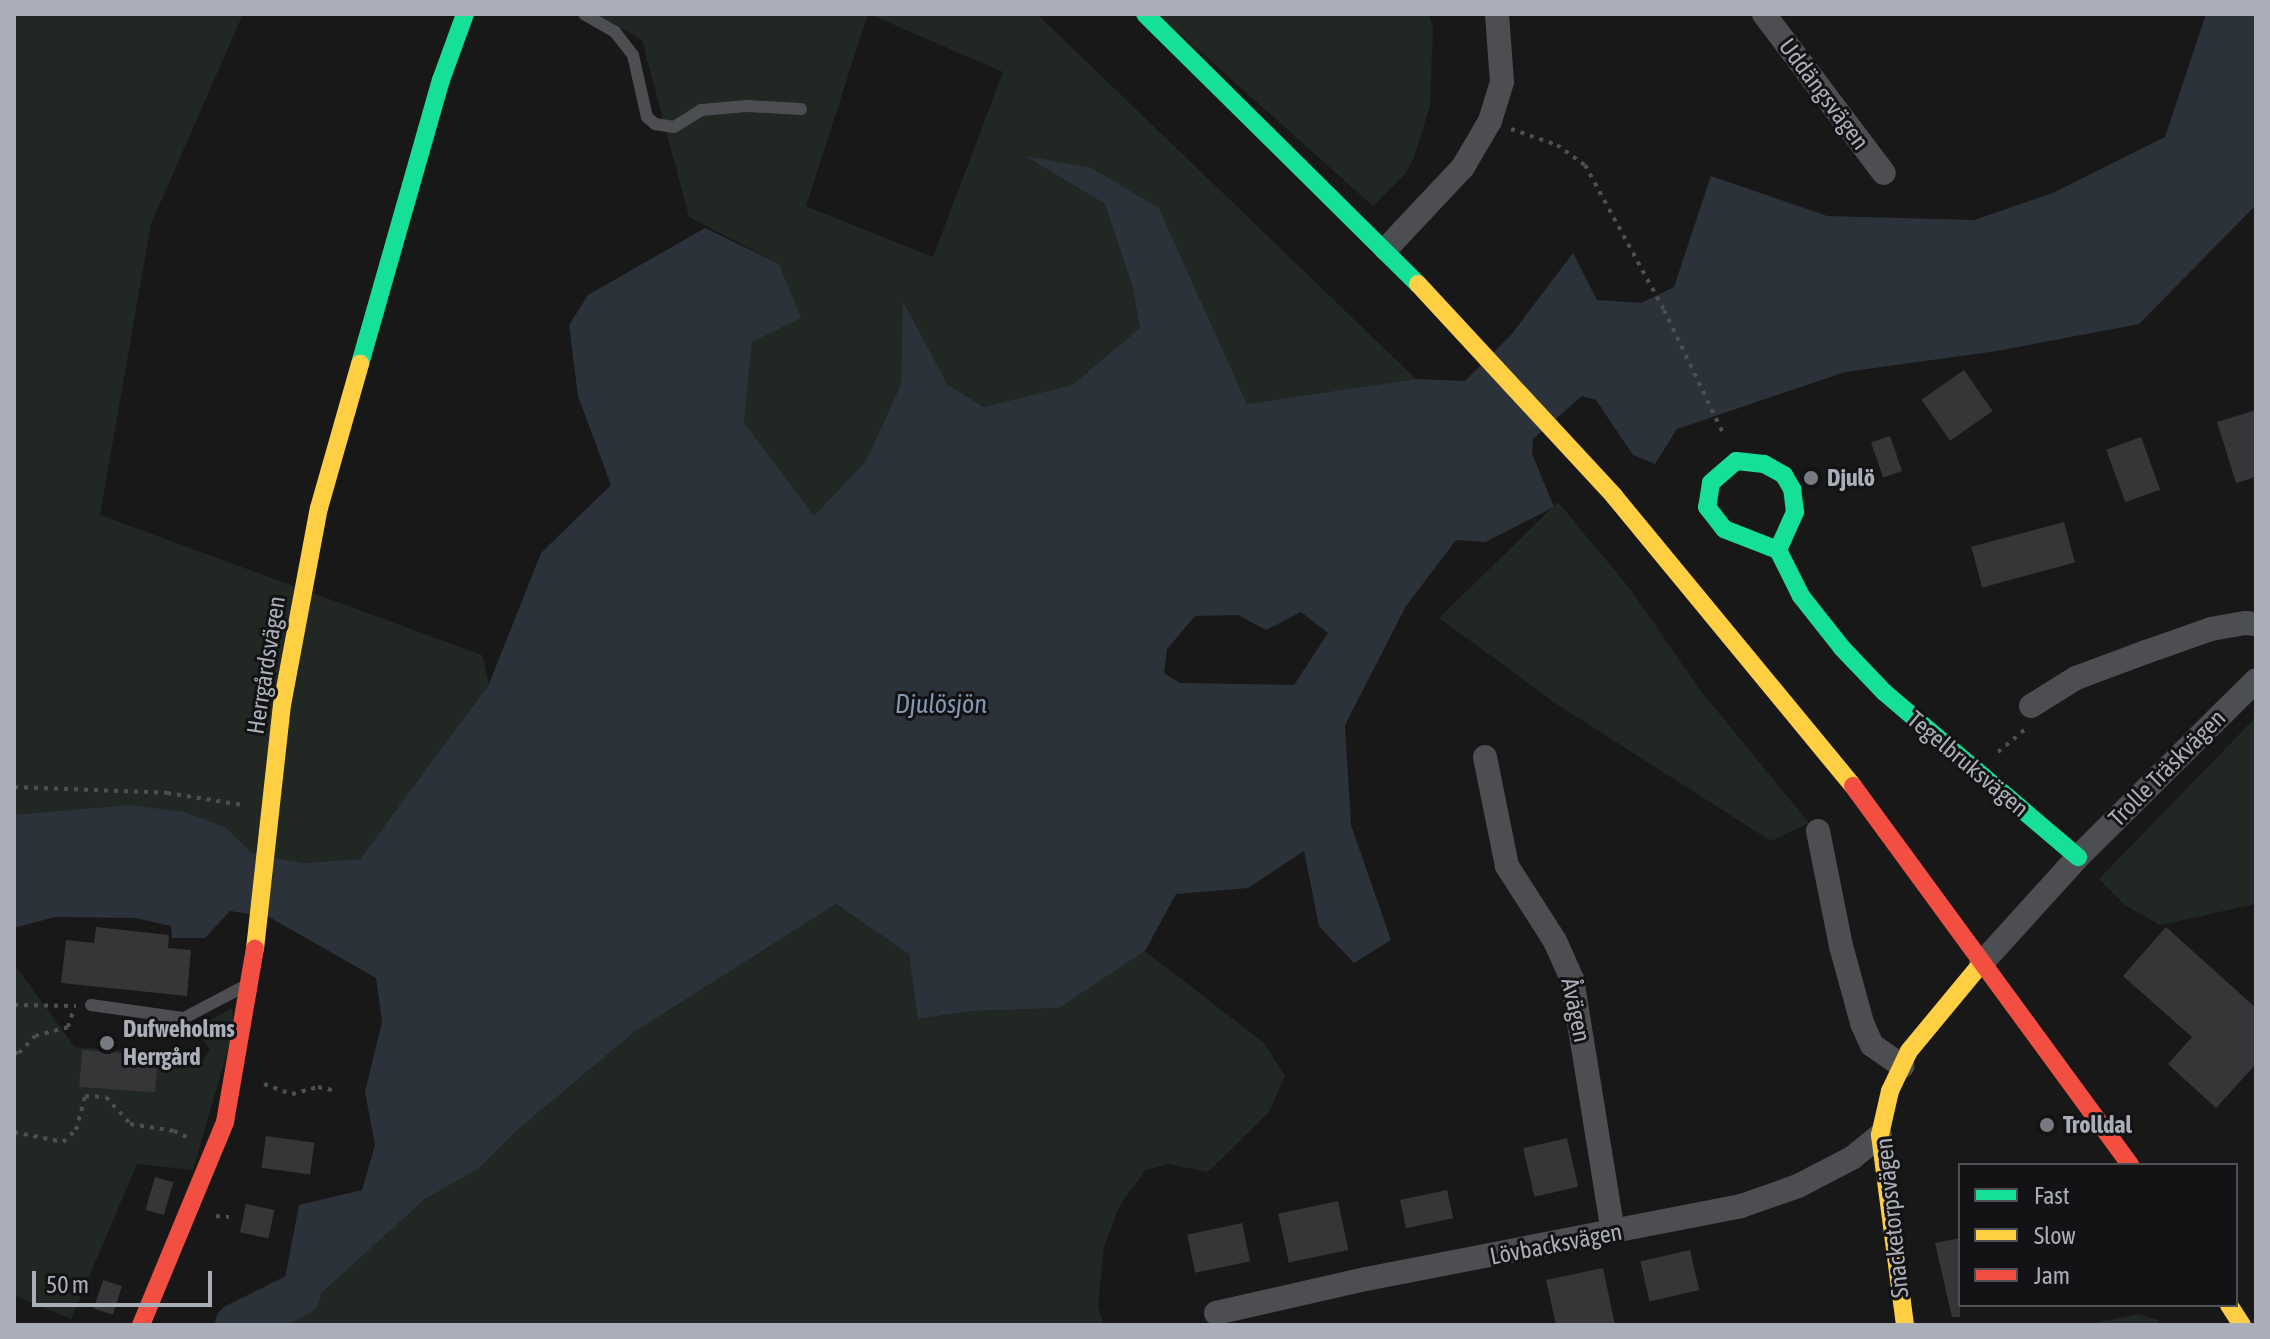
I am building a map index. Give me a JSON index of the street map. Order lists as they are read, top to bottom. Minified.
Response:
{"streets":{"street":["Uddängsvägen","Herrgårdsvägen","Tegelbruksvägen","Trolle Träskvägen","Åvägen","Snacketorpsvägen","Lövbacksvägen"]},"crossings":[["Tegelbruksvägen","Trolle Träskvägen"],["Åvägen","Lövbacksvägen"],["Snacketorpsvägen","Lövbacksvägen"]],"water":["Djulösjön"],"places":["Djulö","Dufweholms Herrgård","Trolldal"],"legend":["Fast","Slow","Jam"],"scale_bar":"50 m"}
